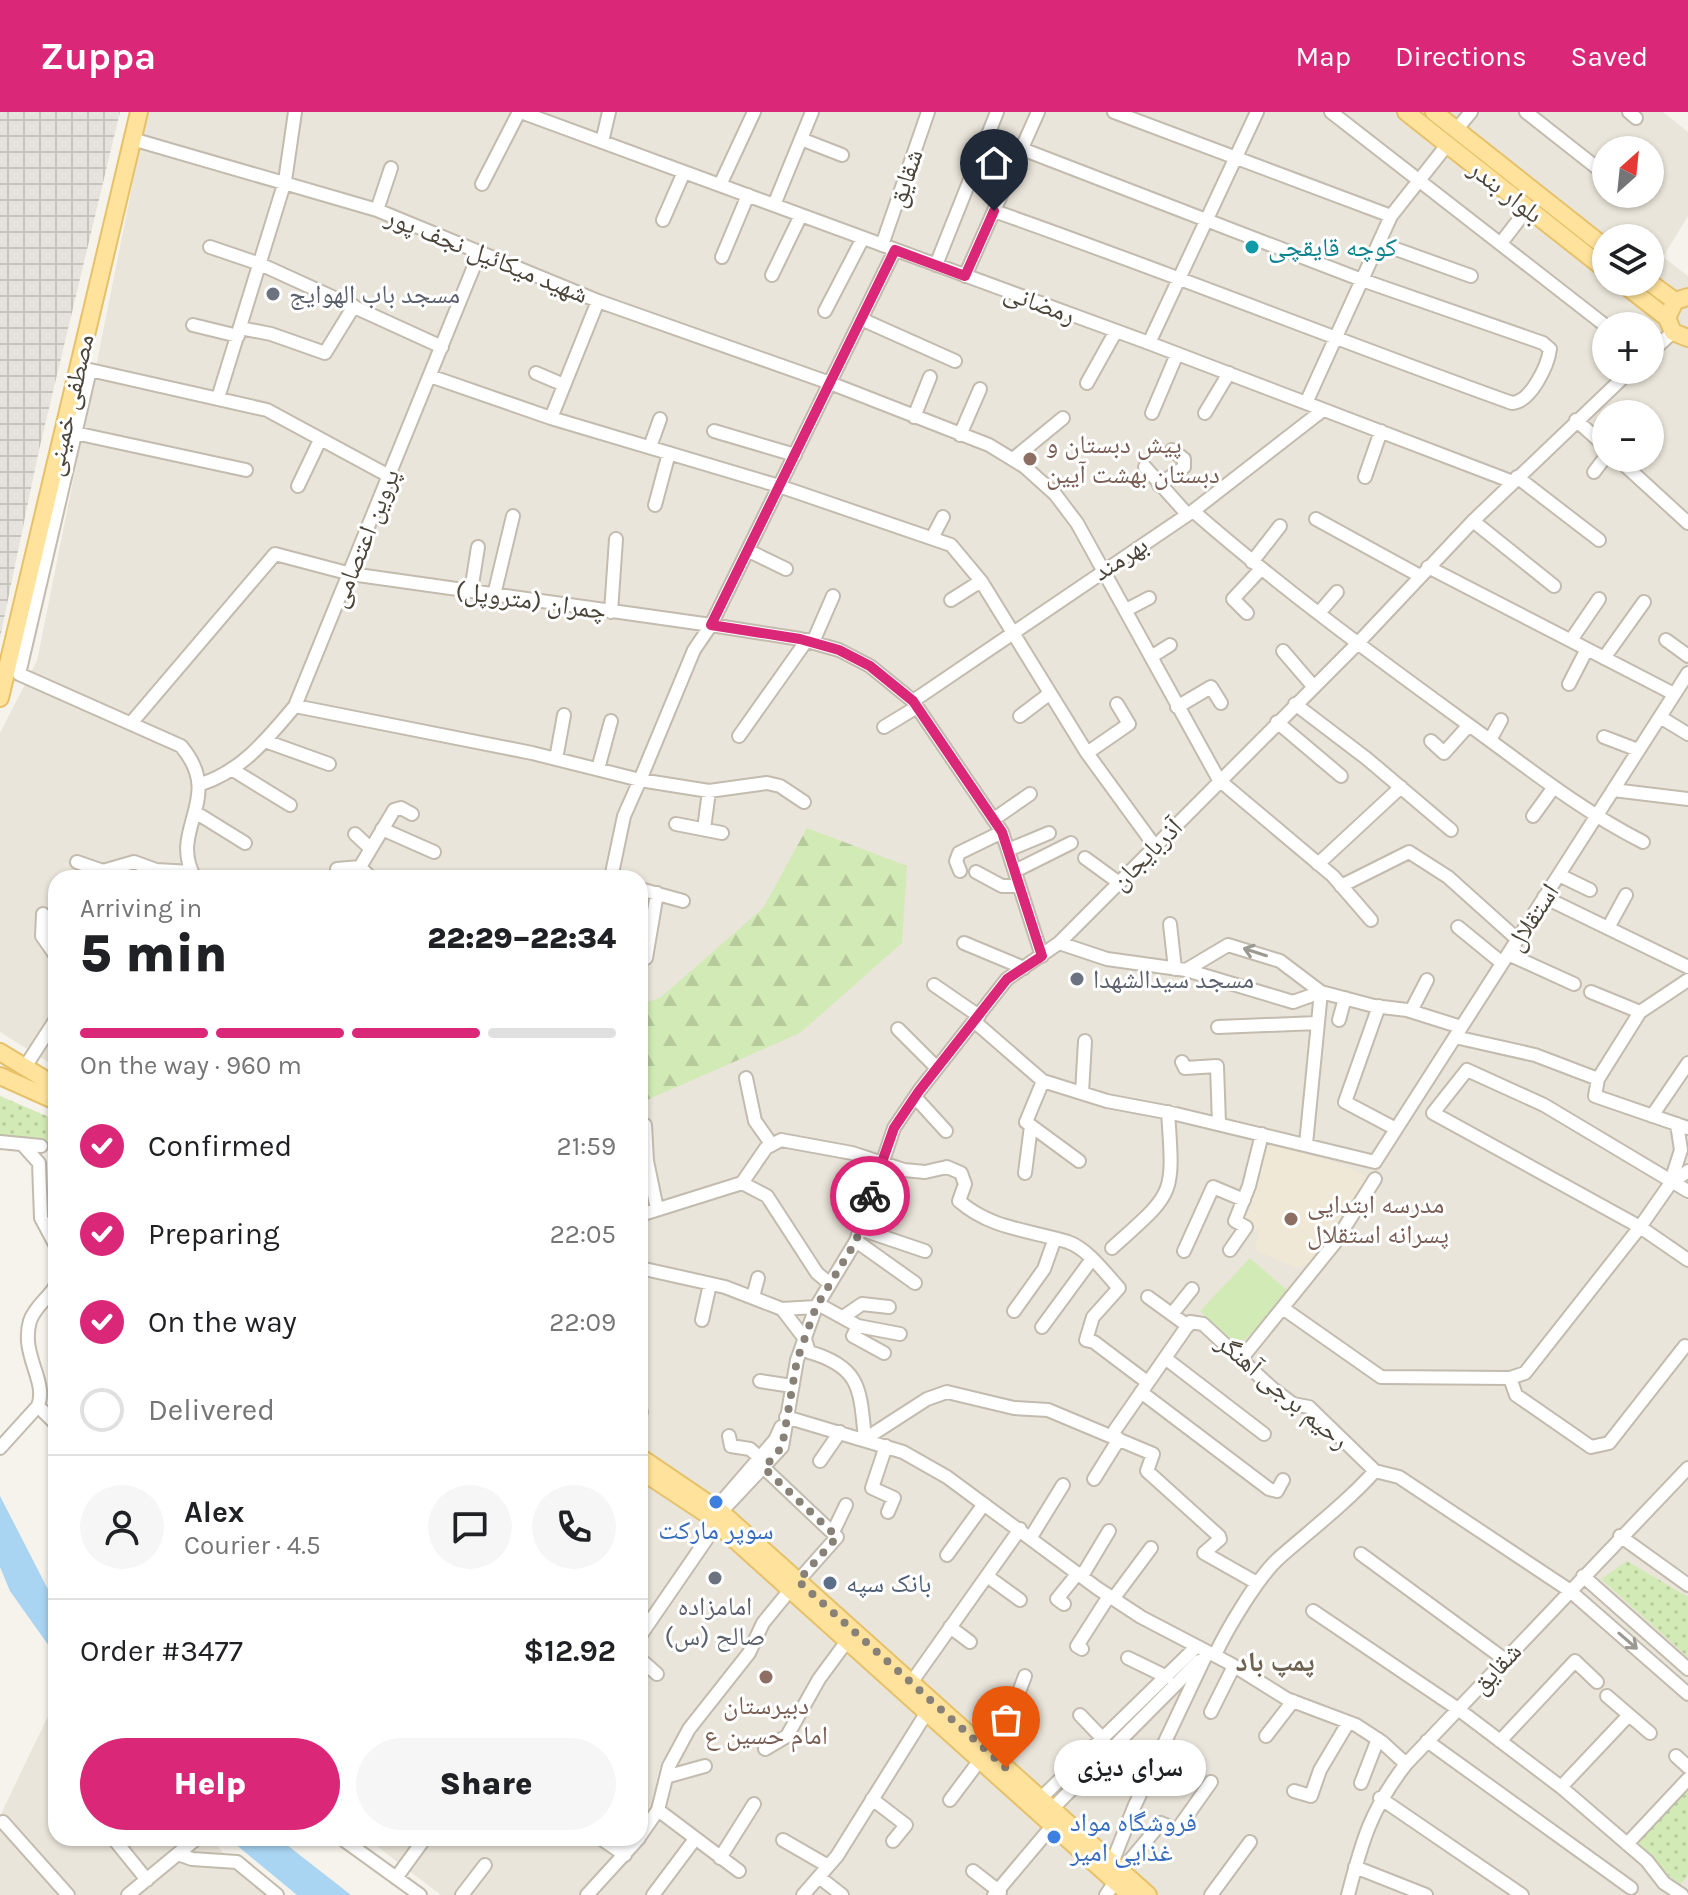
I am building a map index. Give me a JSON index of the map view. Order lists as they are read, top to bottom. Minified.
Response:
{"streets":{"main road":["بلوار بندر","مصطفی خمینی"],"street":["شقایق","شهید میکائیل نجف پور","رمضانی","پروین اعتصامی","بهرمند","چمران (متروپل)","آذربایجان","استقلال","رحیم برجی آهنگر"]},"crossings":[["شقایق","رمضانی"],["شقایق","رحیم برجی آهنگر"],["شهید میکائیل نجف پور","پروین اعتصامی"],["شهید میکائیل نجف پور","بهرمند"],["شهید میکائیل نجف پور","آذربایجان"],["رمضانی","بهرمند"],["رمضانی","آذربایجان"],["پروین اعتصامی","چمران (متروپل)"],["بهرمند","چمران (متروپل)"],["چمران (متروپل)","آذربایجان"]],"districts":["پمپ باد"],"places":["کوچه قایقچی","مسجد باب الهوایج","پیش دبستان و دبستان بهشت آیین","مسجد سیدالشهدا","مدرسه ابتدایی پسرانه استقلال","سوپر مارکت","امامزاده صالح (س)","بانک سپه","دبیرستان امام حسین ع","سرای دیزی","فروشگاه مواد غذایی امیر"],"north":"top right","page":{"header":"Zuppa","nav":["Map","Directions","Saved"],"map_buttons":["+","−"],"heading":["5 min","Arriving in","22:29–22:34"],"panel":["Alex","Courier · 4.5","Order #3477","$12.92"],"bar":"On the way · 960 m","list":[["Confirmed","21:59"],["Preparing","22:05"],["On the way","22:09"],"Delivered"],"buttons":["Help","Share"],"bubble":"سرای دیزی"}}
